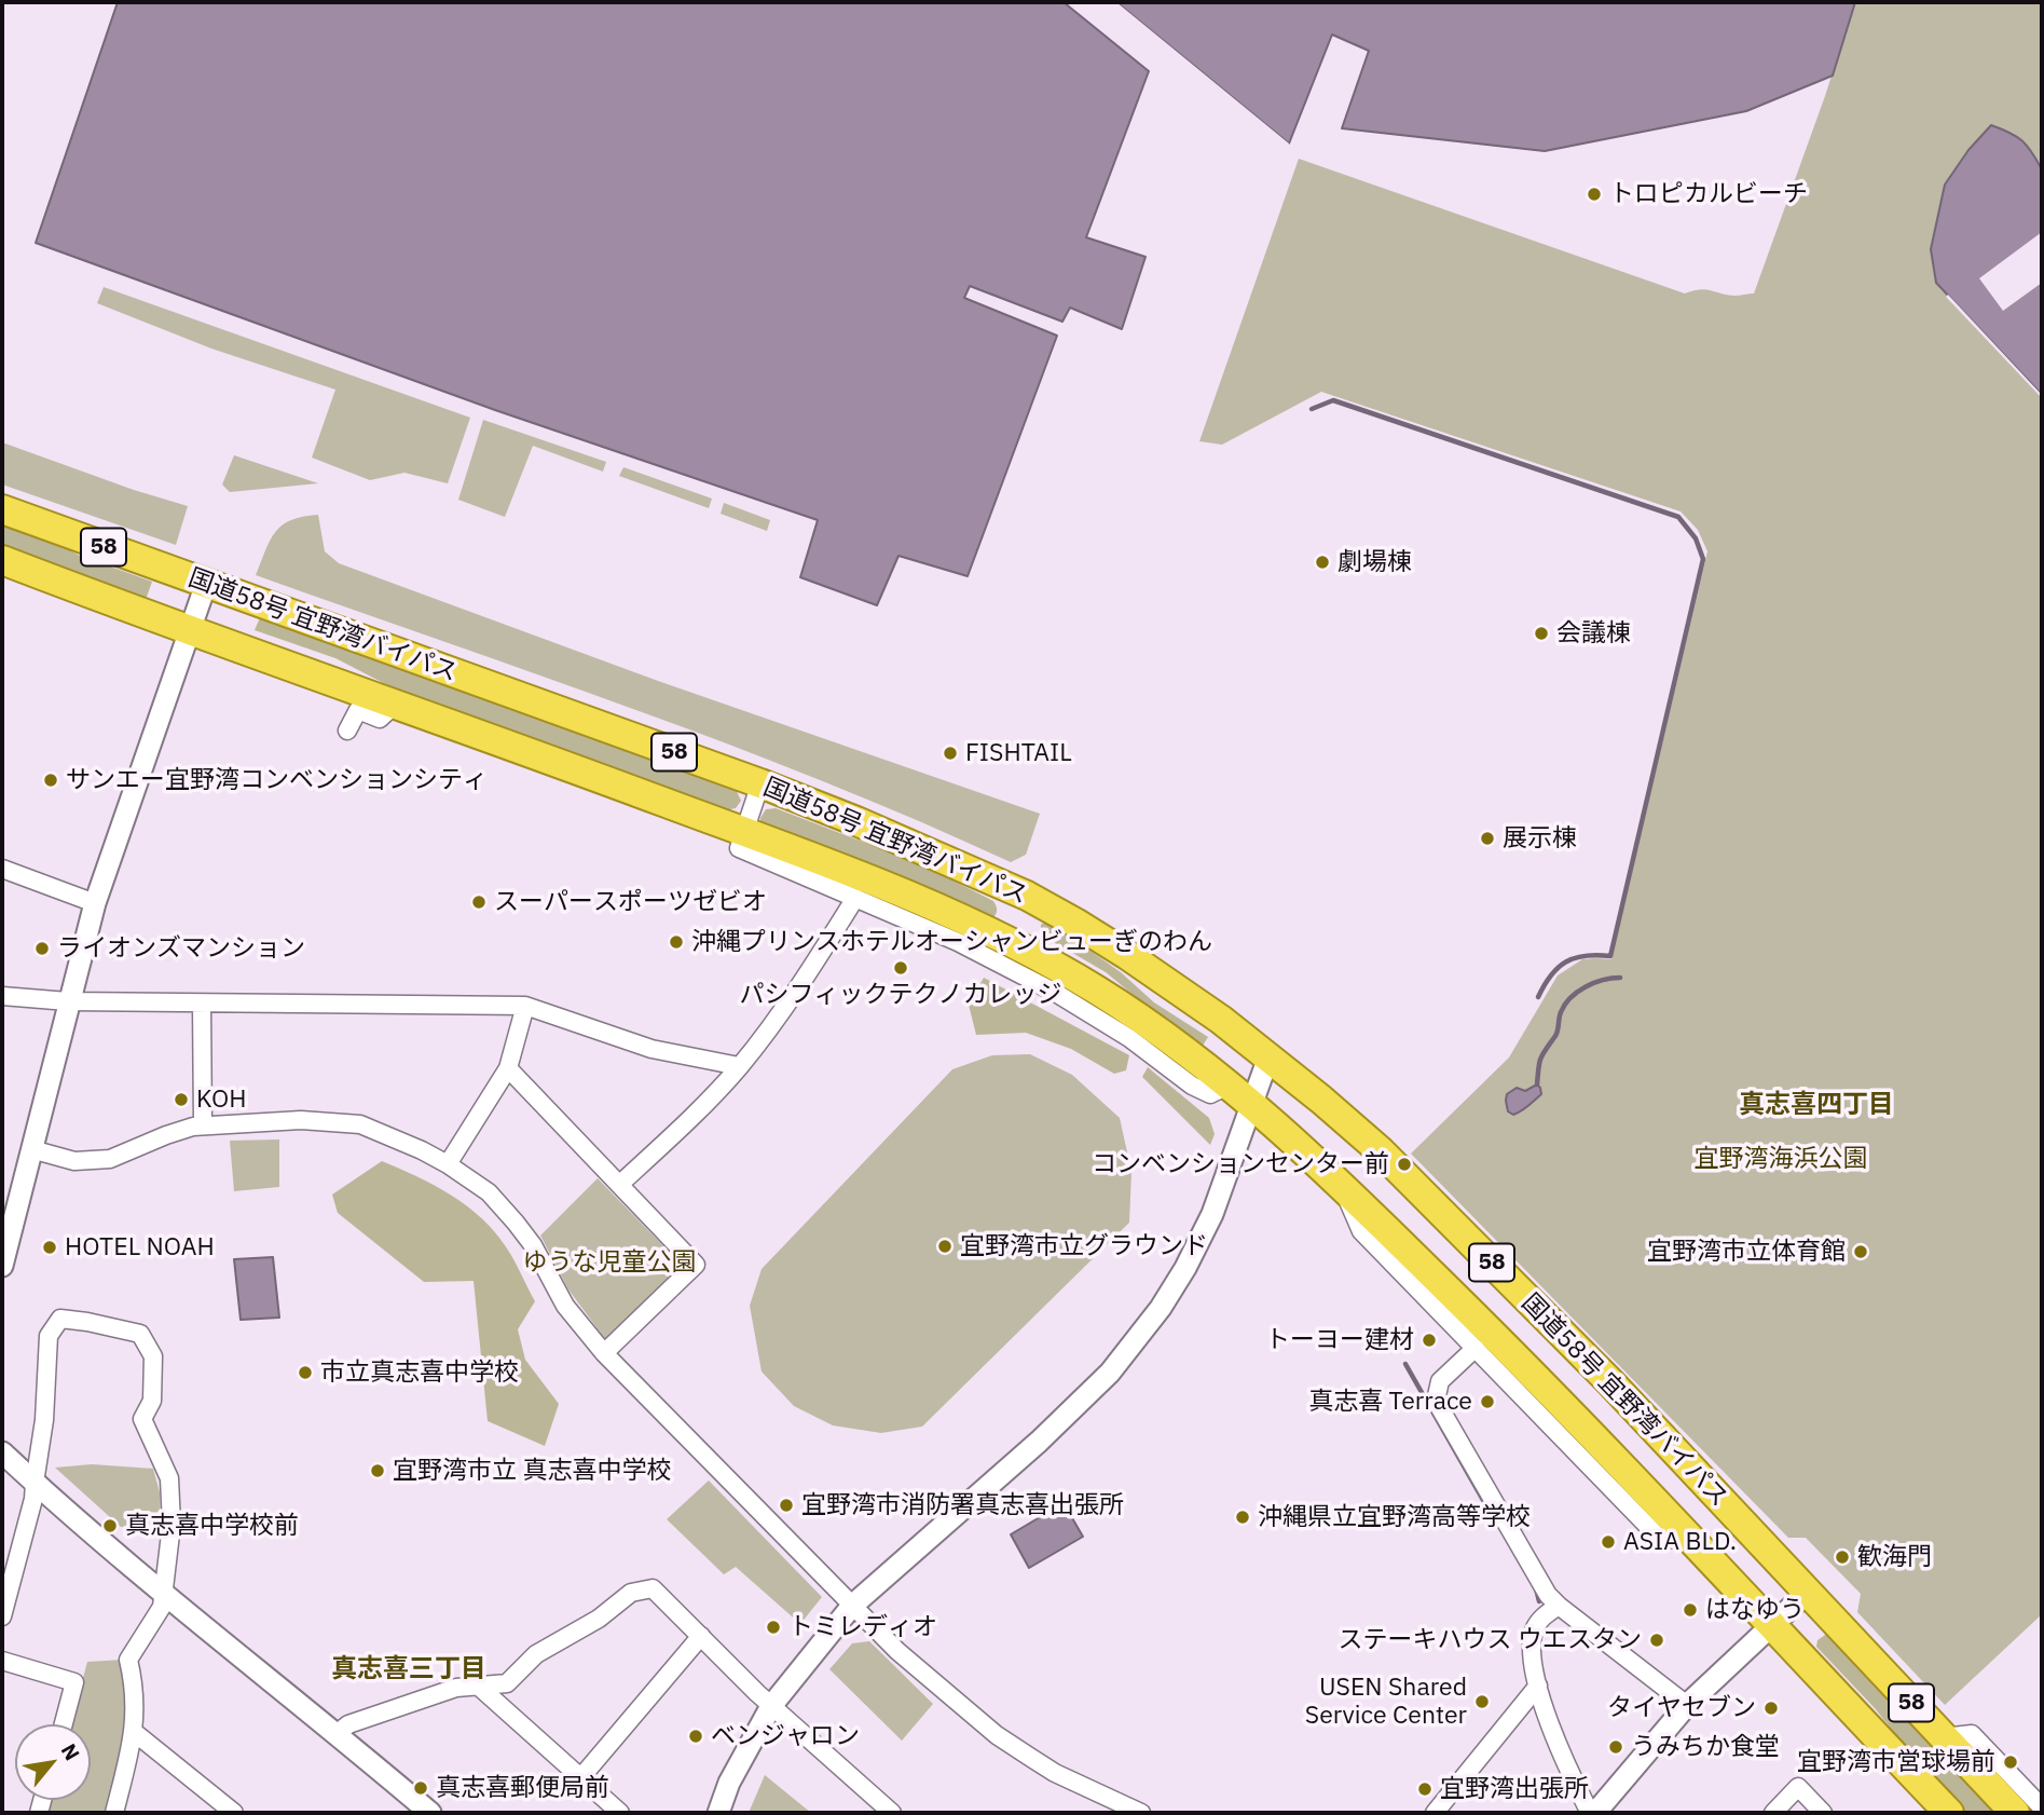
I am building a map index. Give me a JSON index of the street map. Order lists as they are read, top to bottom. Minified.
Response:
{"streets":{"highway":["58","国道58号 宜野湾バイパス"]},"districts":["真志喜四丁目","真志喜三丁目"],"parks":["宜野湾海浜公園","ゆうな児童公園"],"places":["トロピカルビーチ","劇場棟","会議棟","FISHTAIL","サンエー宜野湾コンベンションシティ","展示棟","スーパースポーツゼビオ","沖縄プリンスホテルオーシャンビューぎのわん","ライオンズマンション","パシフィックテクノカレッジ","KOH","コンベンションセンター前","宜野湾市立グラウンド","HOTEL NOAH","宜野湾市立体育館","トーヨー建材","市立真志喜中学校","真志喜 Terrace","宜野湾市立 真志喜中学校","宜野湾市消防署真志喜出張所","沖縄県立宜野湾高等学校","真志喜中学校前","ASIA BLD.","歓海門","はなゆう","トミレディオ","ステーキハウス ウエスタン","USEN Shared Service Center","タイヤセブン","ベンジャロン","うみちか食堂","宜野湾市営球場前","真志喜郵便局前","宜野湾出張所"],"north":"top right"}
